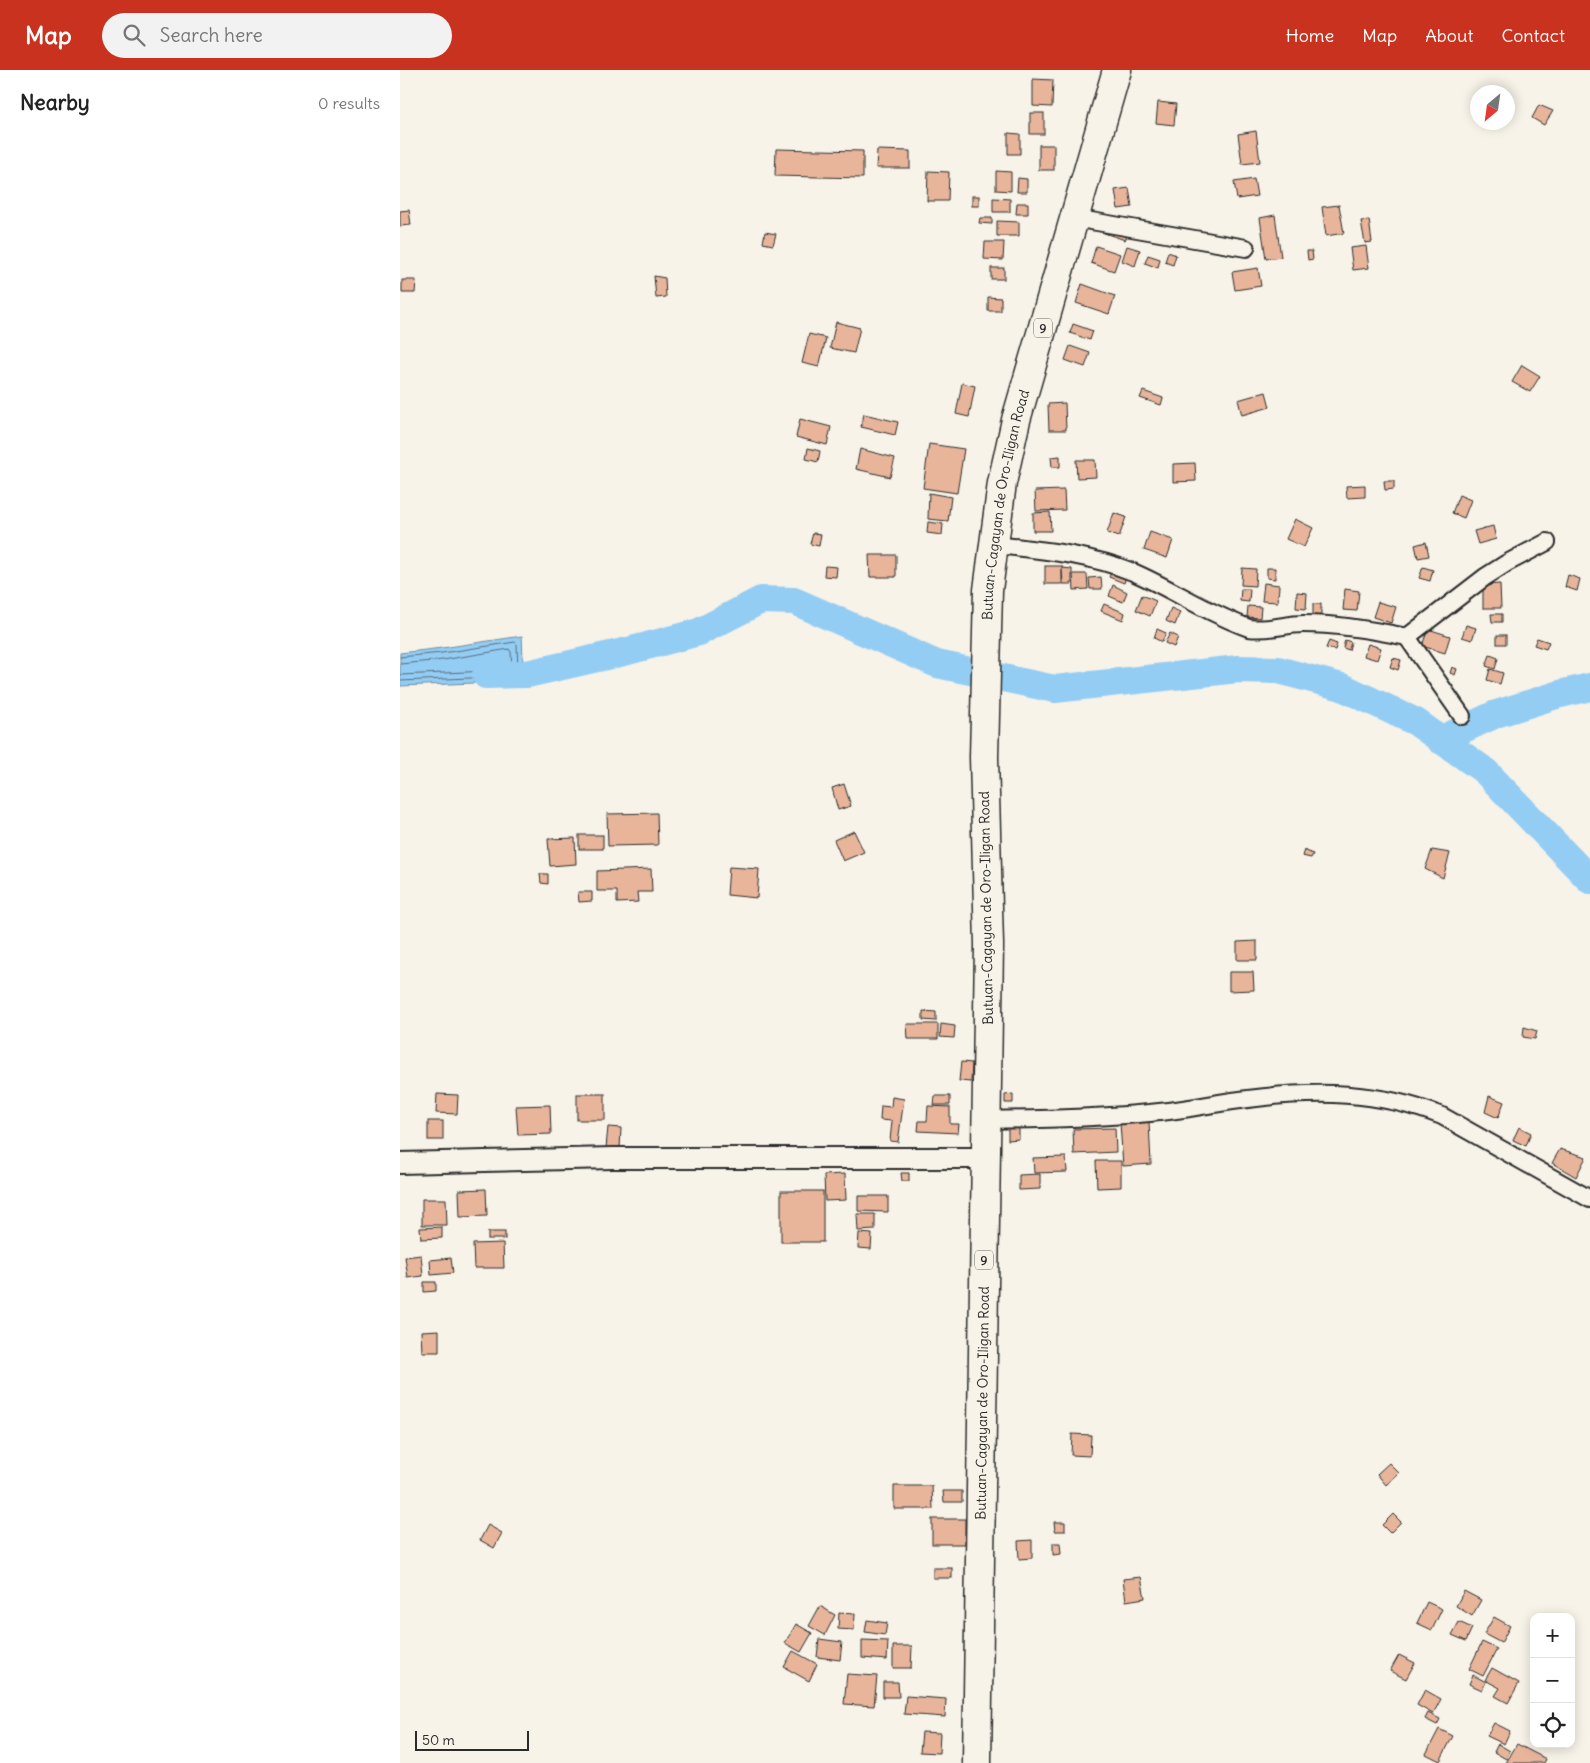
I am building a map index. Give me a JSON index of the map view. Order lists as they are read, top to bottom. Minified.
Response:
{"streets":{"highway":["9","Butuan-Cagayan de Oro-Iligan Road"]},"scale_bar":"50 m","north":"bottom left","page":{"header":"Map","search":"Search here","nav":["Home","Map","About","Contact"],"heading":["Nearby","0 results"],"map_buttons":["+","−"],"scale":"50 m"}}
